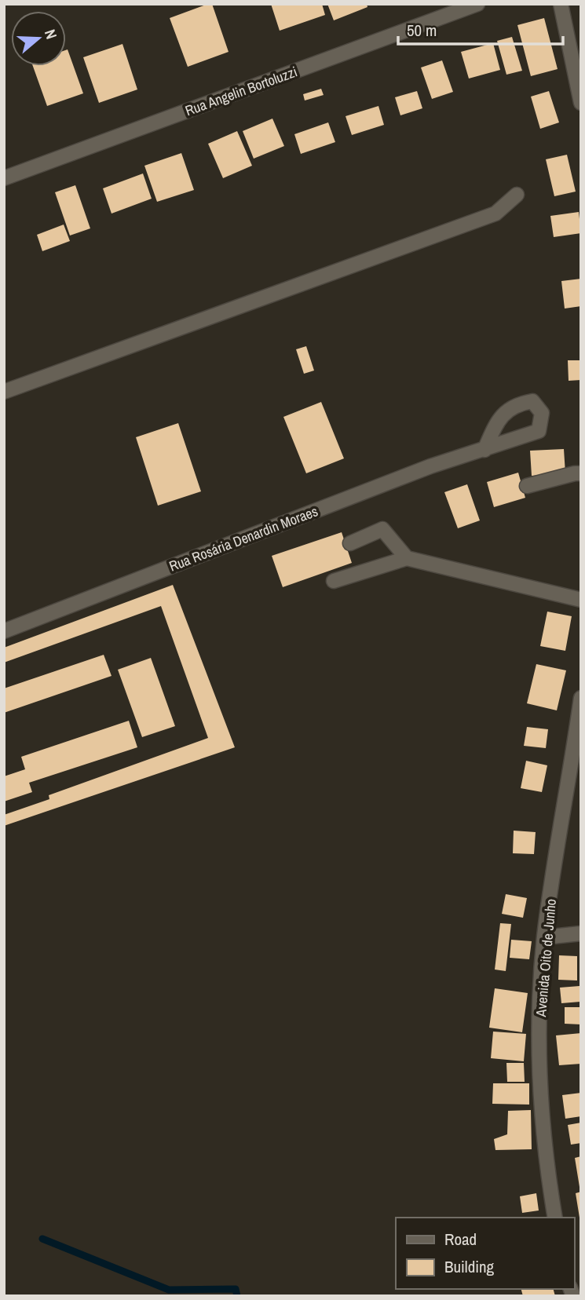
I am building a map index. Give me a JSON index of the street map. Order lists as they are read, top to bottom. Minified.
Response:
{"streets":{"street":["Rua Angelin Bortoluzzi","Rua Rosária Denardin Moraes","Avenida Oito de Junho"]},"legend":["Road","Building"],"scale_bar":"50 m","north":"right"}
